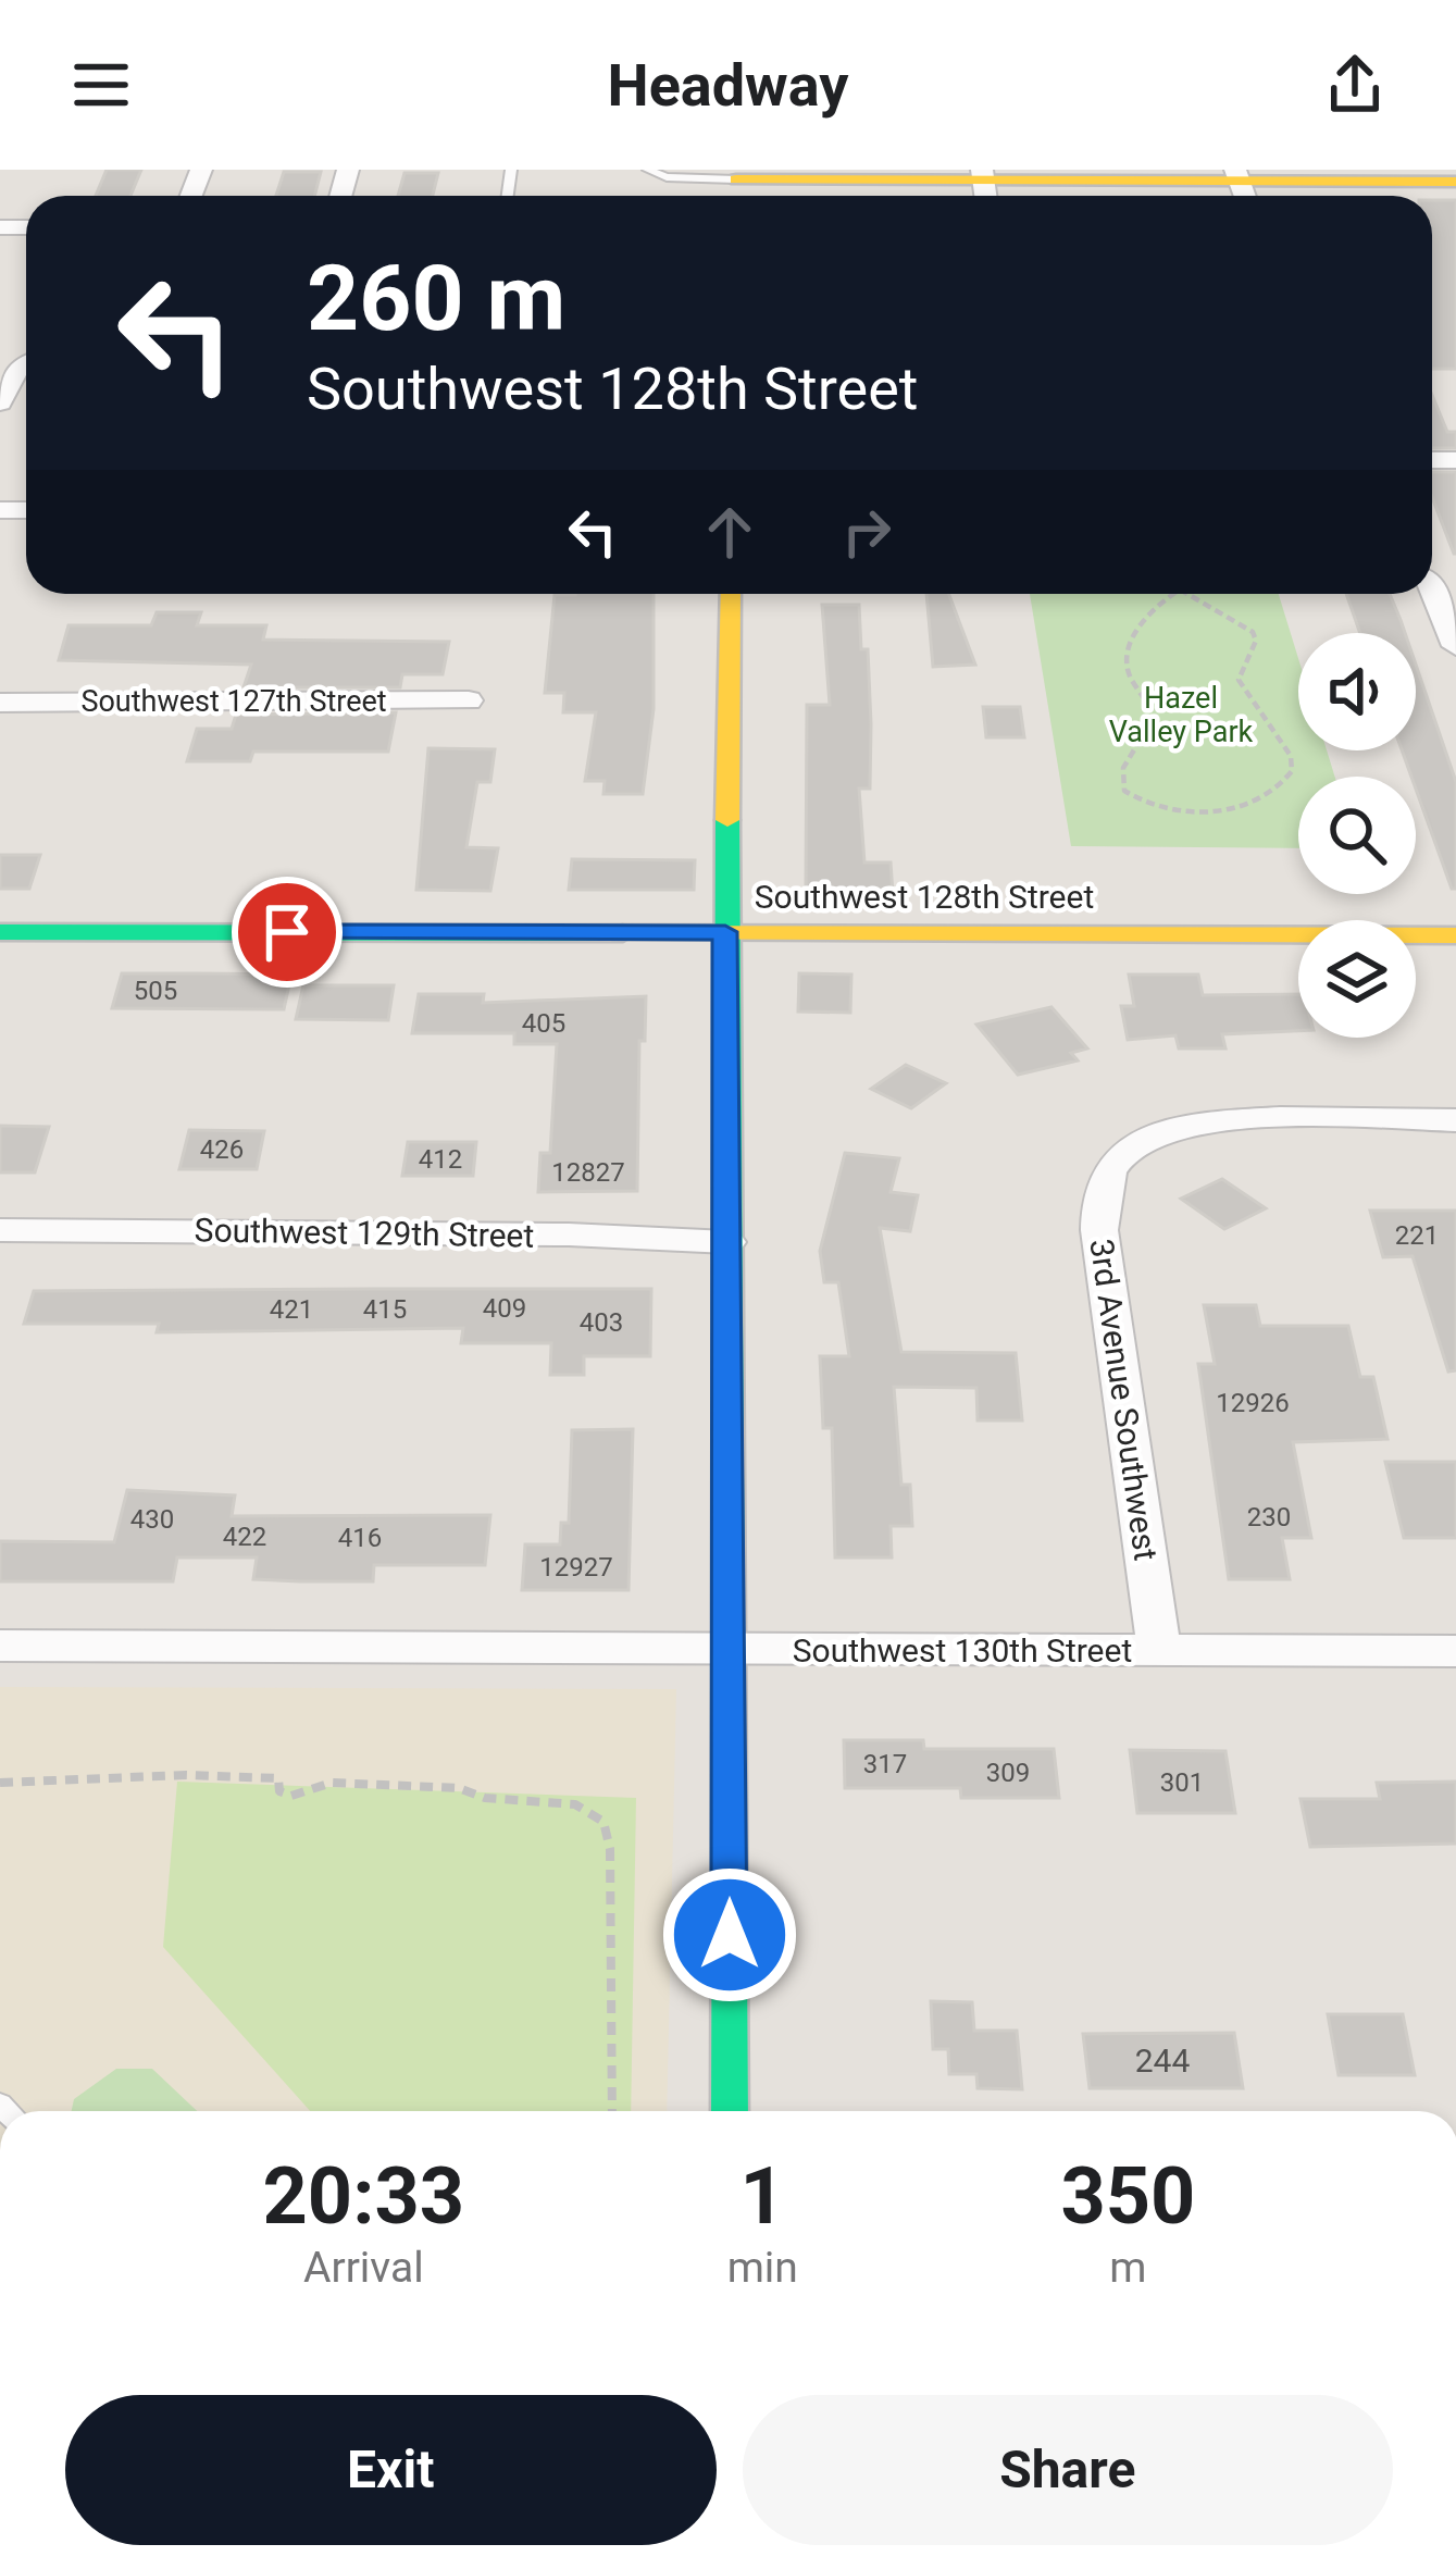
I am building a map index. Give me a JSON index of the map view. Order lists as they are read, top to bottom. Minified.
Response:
{"streets":{"street":["Southwest 127th Street","Southwest 128th Street","Southwest 129th Street","3rd Avenue Southwest","Southwest 130th Street"]},"crossings":[["3rd Avenue Southwest","Southwest 130th Street"]],"parks":["Hazel Valley Park"],"house_numbers":["505","405","426","412","12827","221","409","421","415","403","12926","230","430","422","416","12927","317","309","301","244"],"page":{"header":"Headway","turn":["260 m","Southwest 128th Street"],"eta":["20:33","Arrival","1","min","350","m"],"buttons":["Exit","Share"]}}
